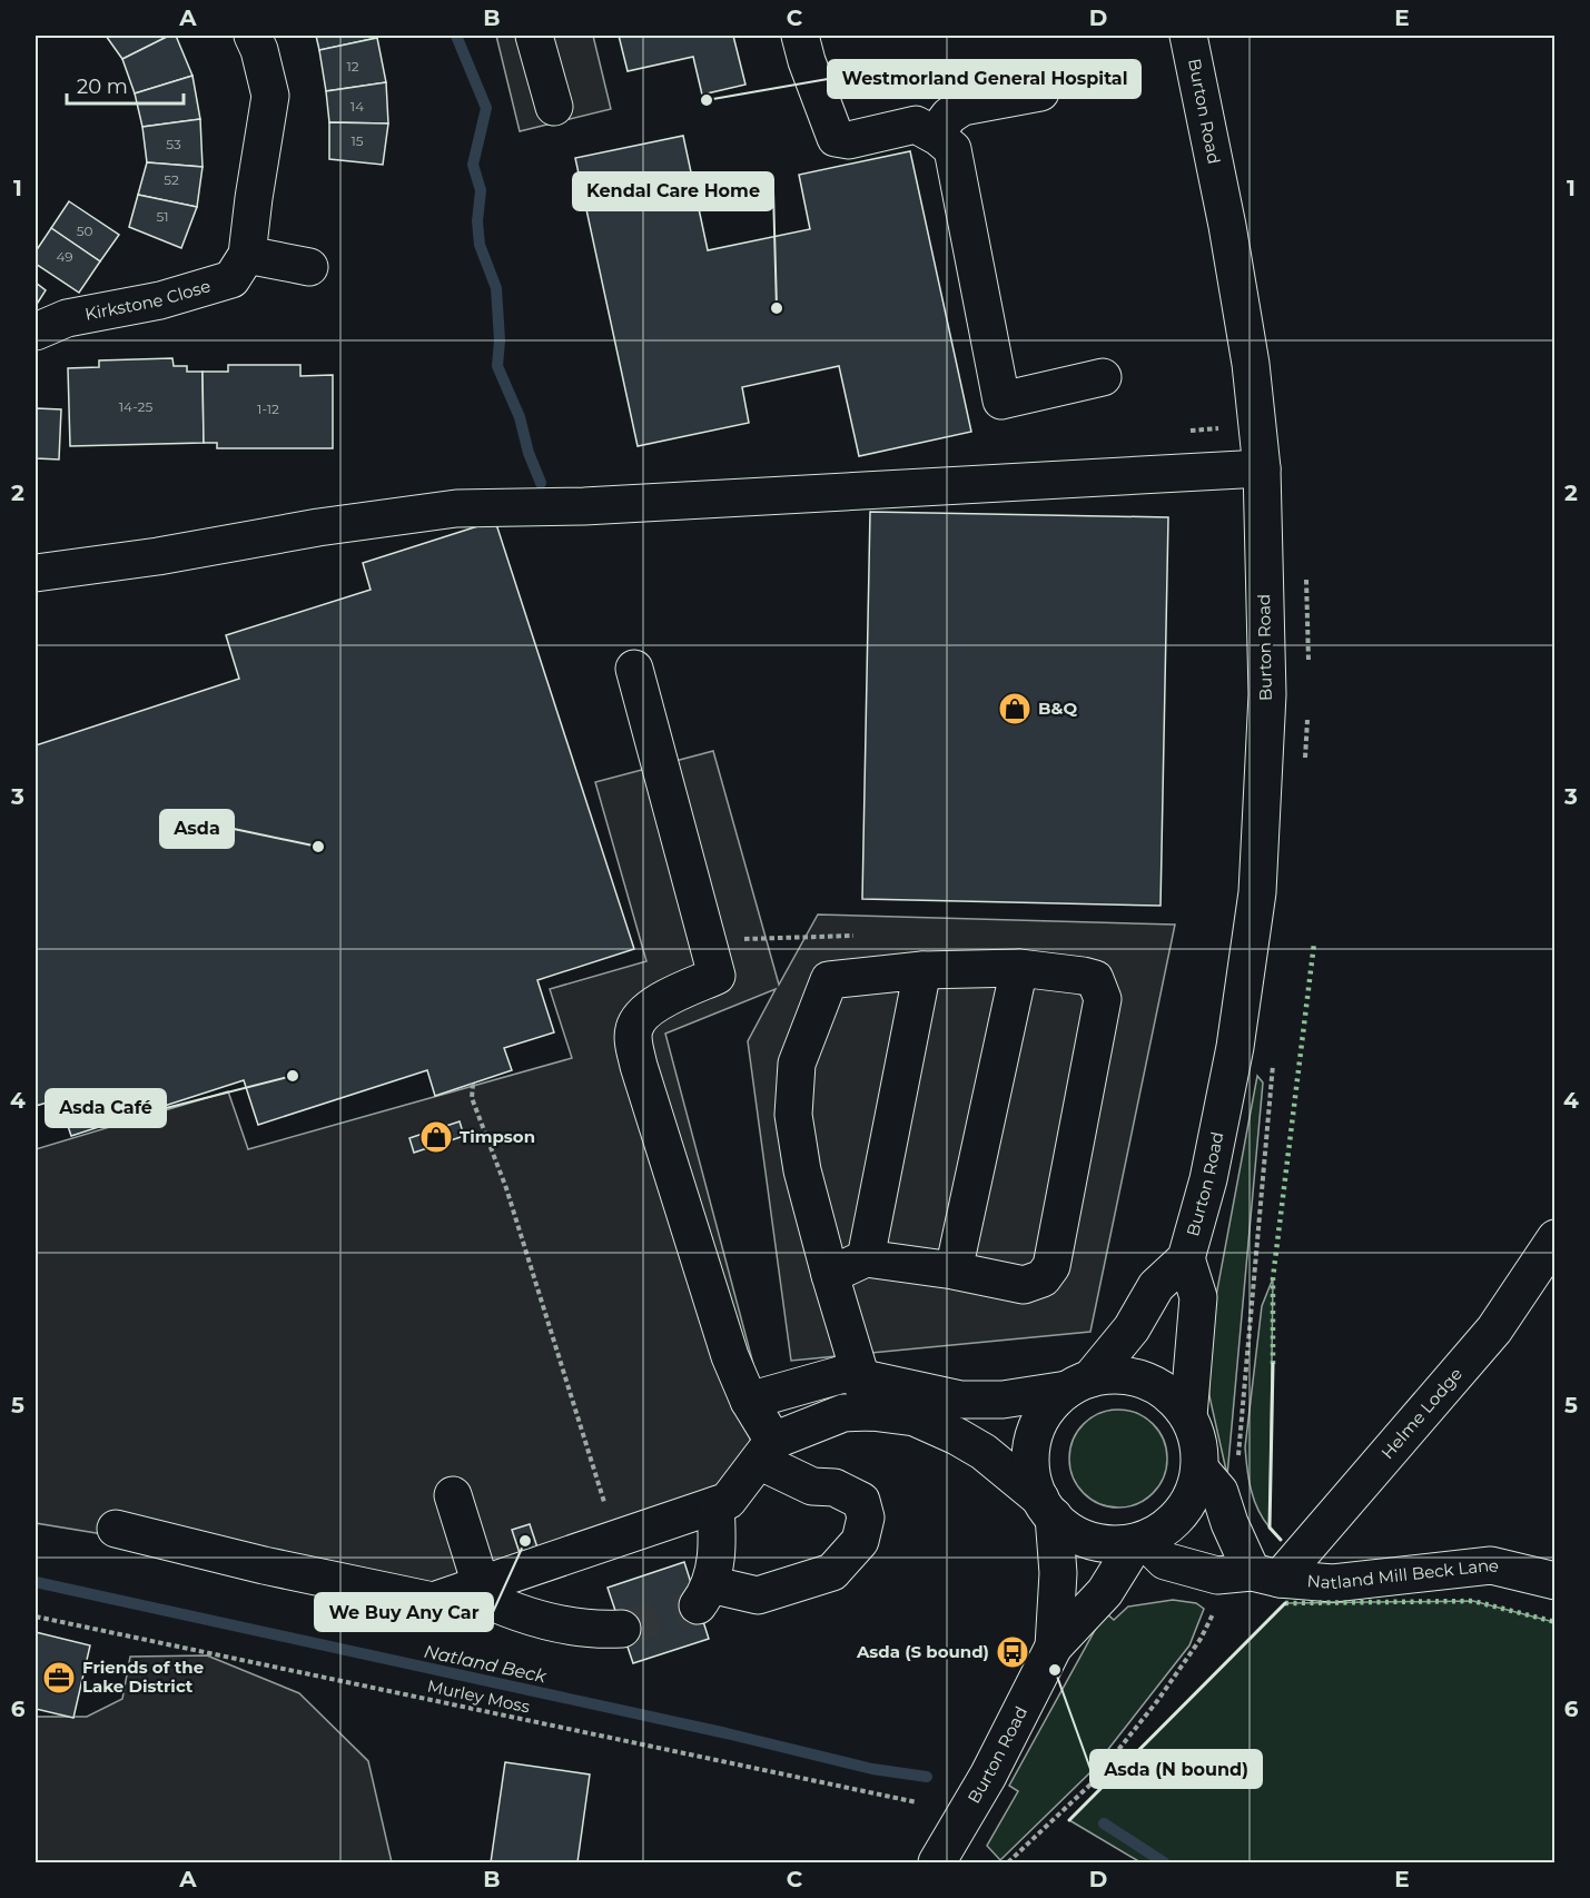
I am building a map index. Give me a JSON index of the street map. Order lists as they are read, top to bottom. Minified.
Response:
{"streets":{"main road":["Burton Road","Kirkstone Close","Helme Lodge","Natland Mill Beck Lane"],"path":["Murley Moss"]},"crossings":[["Burton Road","Natland Mill Beck Lane"],["Helme Lodge","Natland Mill Beck Lane"]],"water":["Natland Beck"],"places":{"other":["Westmorland General Hospital","Kendal Care Home","Asda","Asda Café","We Buy Any Car","Asda (N bound)"],"shop":["B&Q","Timpson"],"bus stop":["Asda (S bound)"],"office":["Friends of the Lake District"]},"house_numbers":["12","14","15","53","52","51","50","49","14-25","1-12"],"scale_bar":"20 m","grid":{"columns":["A","B","C","D","E"],"rows":["1","2","3","4","5","6"]}}
